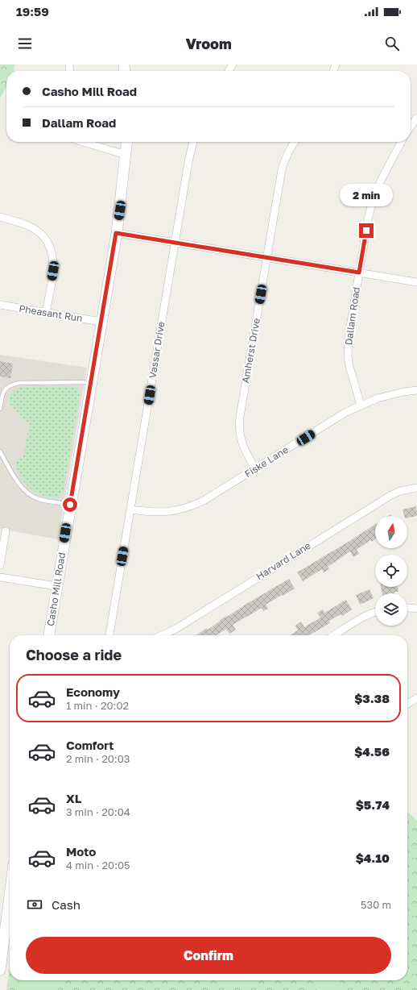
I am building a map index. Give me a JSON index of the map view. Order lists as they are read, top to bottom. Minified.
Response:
{"streets":{"street":["Pheasant Run","Dallam Road","Vassar Drive","Amherst Drive","Fiske Lane","Harvard Lane","Casho Mill Road"]},"crossings":[["Pheasant Run","Casho Mill Road"],["Dallam Road","Fiske Lane"],["Vassar Drive","Fiske Lane"],["Amherst Drive","Fiske Lane"]],"north":"top","page":{"status":"19:59","header":"Vroom","banner":["Casho Mill Road","Dallam Road"],"bubble":"2 min","heading":"Choose a ride","list":[{"name":"Economy","note":"1 min · 20:02","value":"$3.38"},{"name":"Comfort","note":"2 min · 20:03","value":"$4.56"},{"name":"XL","note":"3 min · 20:04","value":"$5.74"},{"name":"Moto","note":"4 min · 20:05","value":"$4.10"}],"pay":["Cash","530 m"],"buttons":"Confirm"}}
